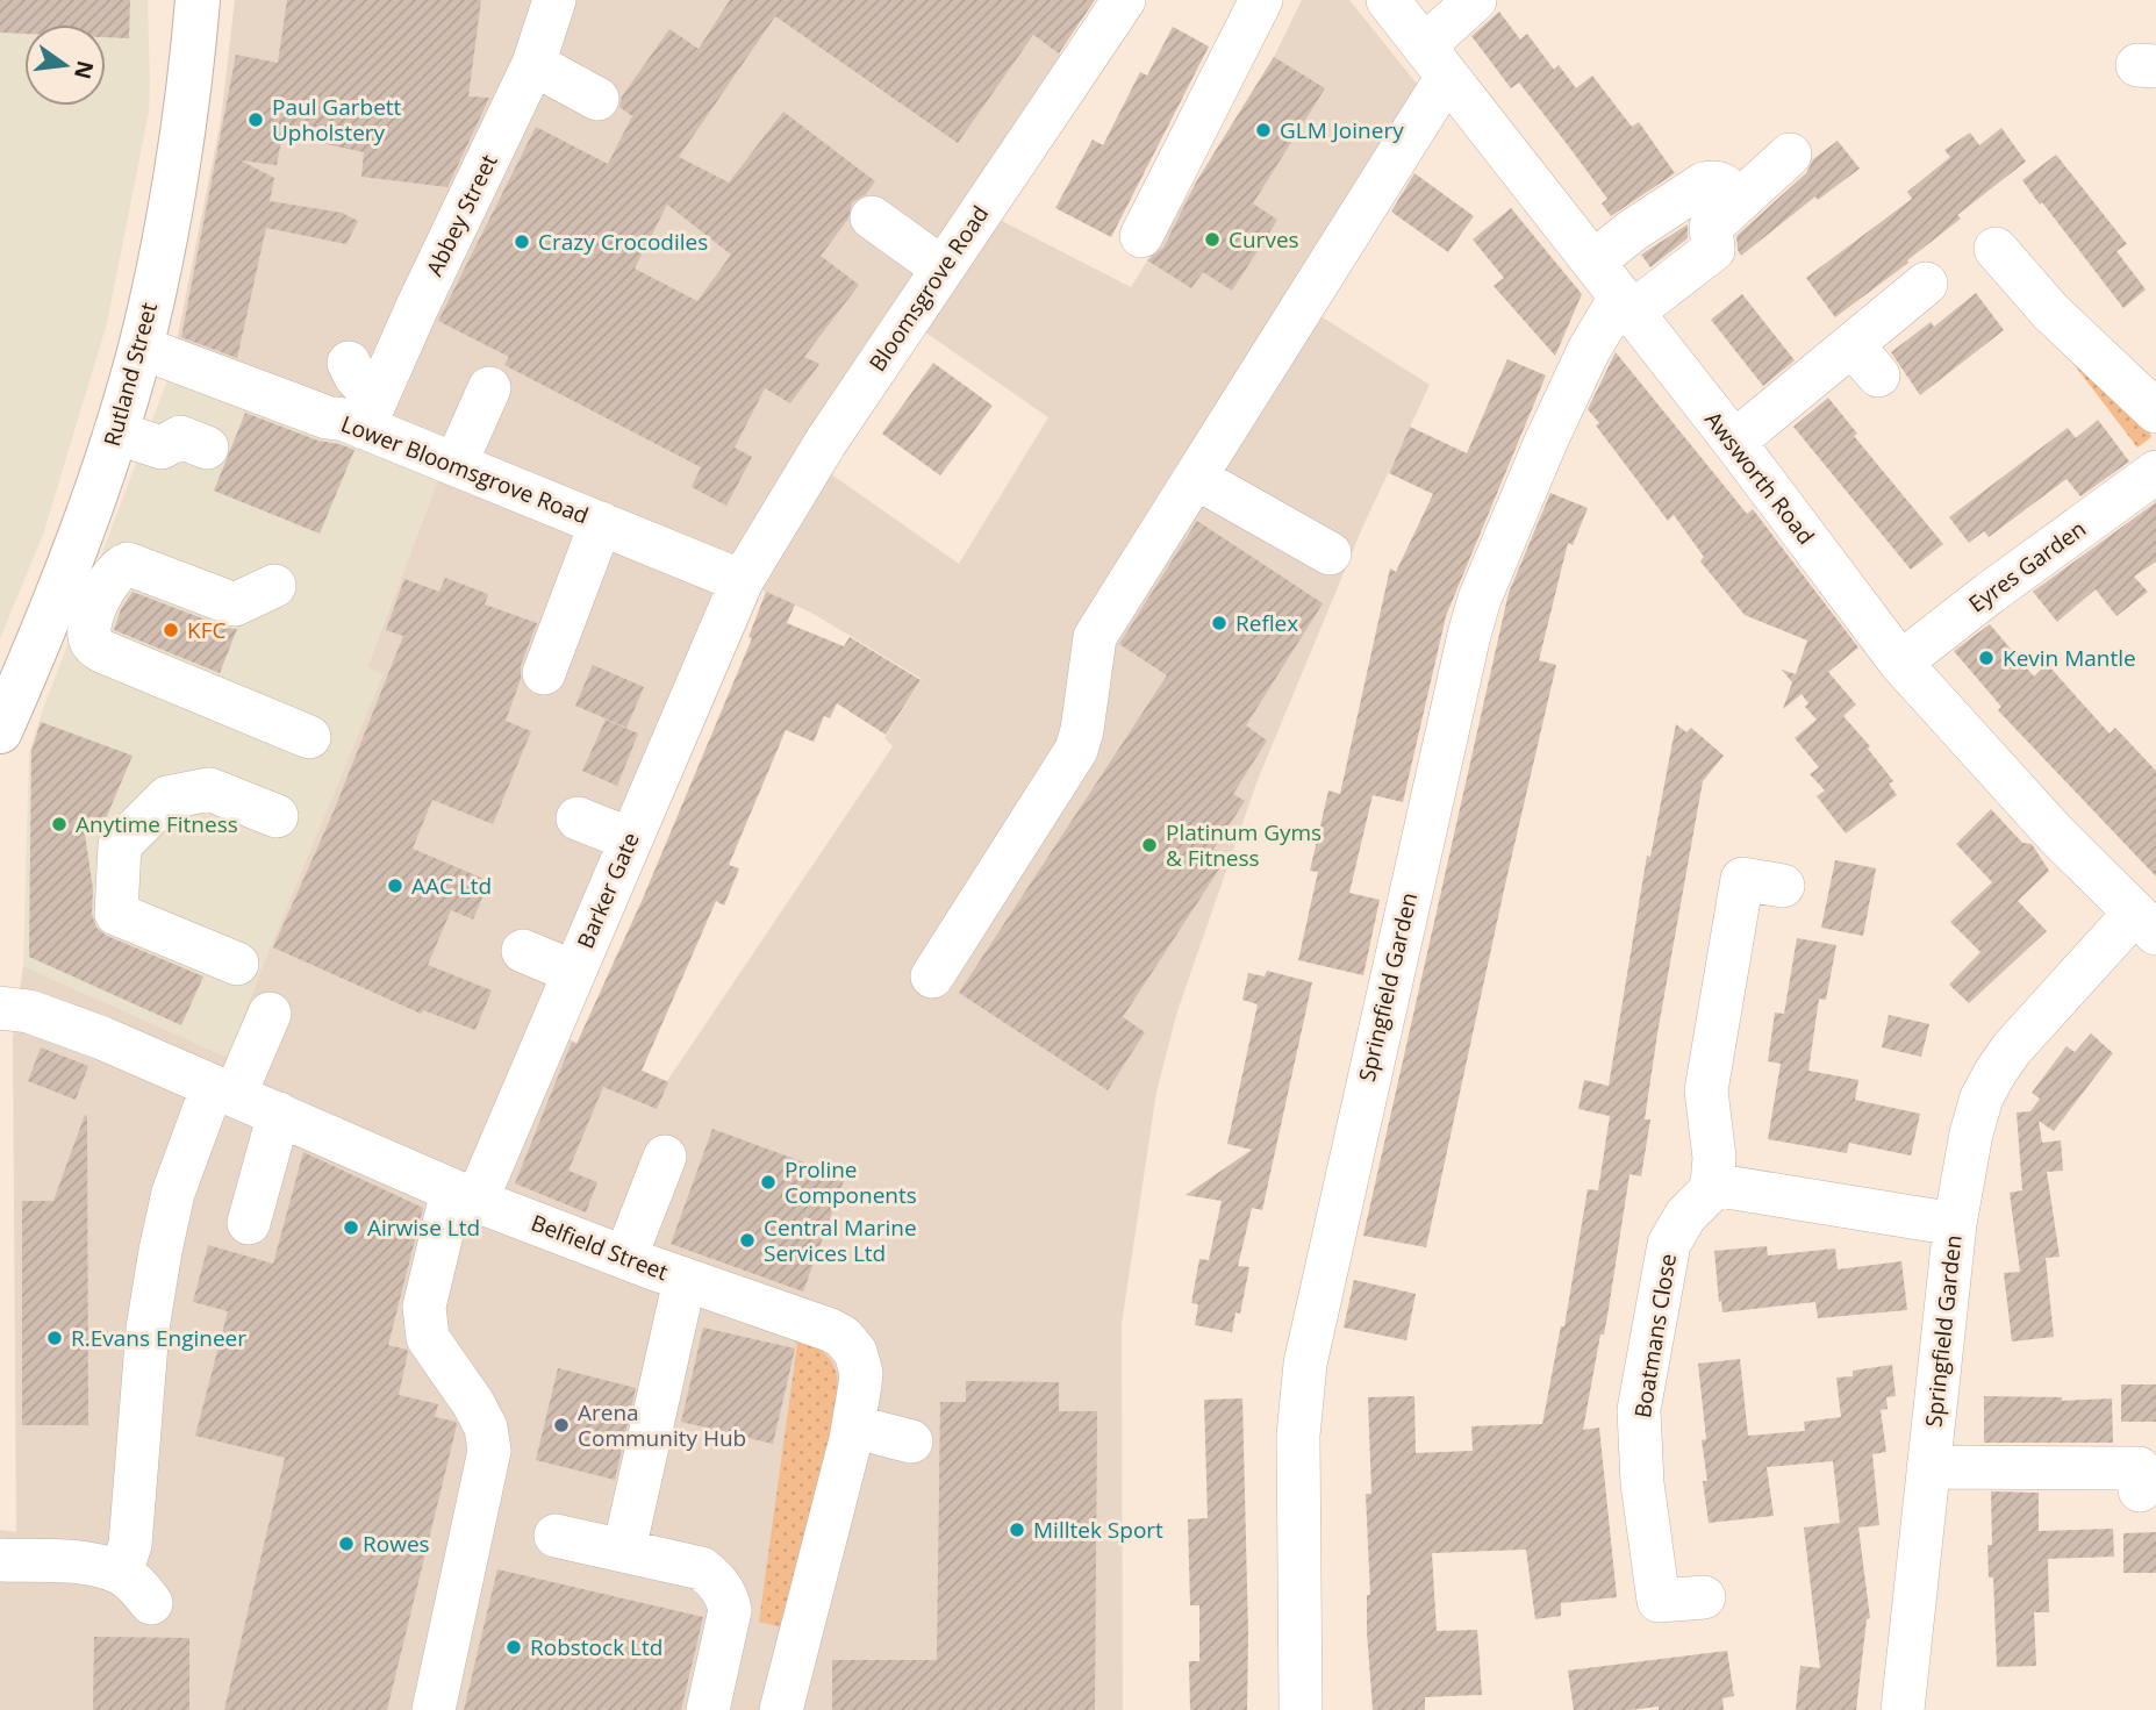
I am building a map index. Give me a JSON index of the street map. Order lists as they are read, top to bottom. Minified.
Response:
{"streets":{"main road":["Rutland Street"],"street":["Abbey Street","Bloomsgrove Road","Lower Bloomsgrove Road","Awsworth Road","Eyres Garden","Barker Gate","Springfield Garden","Belfield Street","Boatmans Close"]},"crossings":[["Abbey Street","Lower Bloomsgrove Road"],["Bloomsgrove Road","Lower Bloomsgrove Road"],["Bloomsgrove Road","Barker Gate"],["Rutland Street","Lower Bloomsgrove Road"],["Lower Bloomsgrove Road","Barker Gate"],["Awsworth Road","Eyres Garden"],["Awsworth Road","Springfield Garden"],["Barker Gate","Belfield Street"]],"places":["Paul Garbett Upholstery","GLM Joinery","Curves","Crazy Crocodiles","Reflex","KFC","Kevin Mantle","Anytime Fitness","Platinum Gyms & Fitness","AAC Ltd","Proline Components","Airwise Ltd","Central Marine Services Ltd","R.Evans Engineer","Arena Community Hub","Milltek Sport","Rowes","Robstock Ltd"],"north":"right"}
